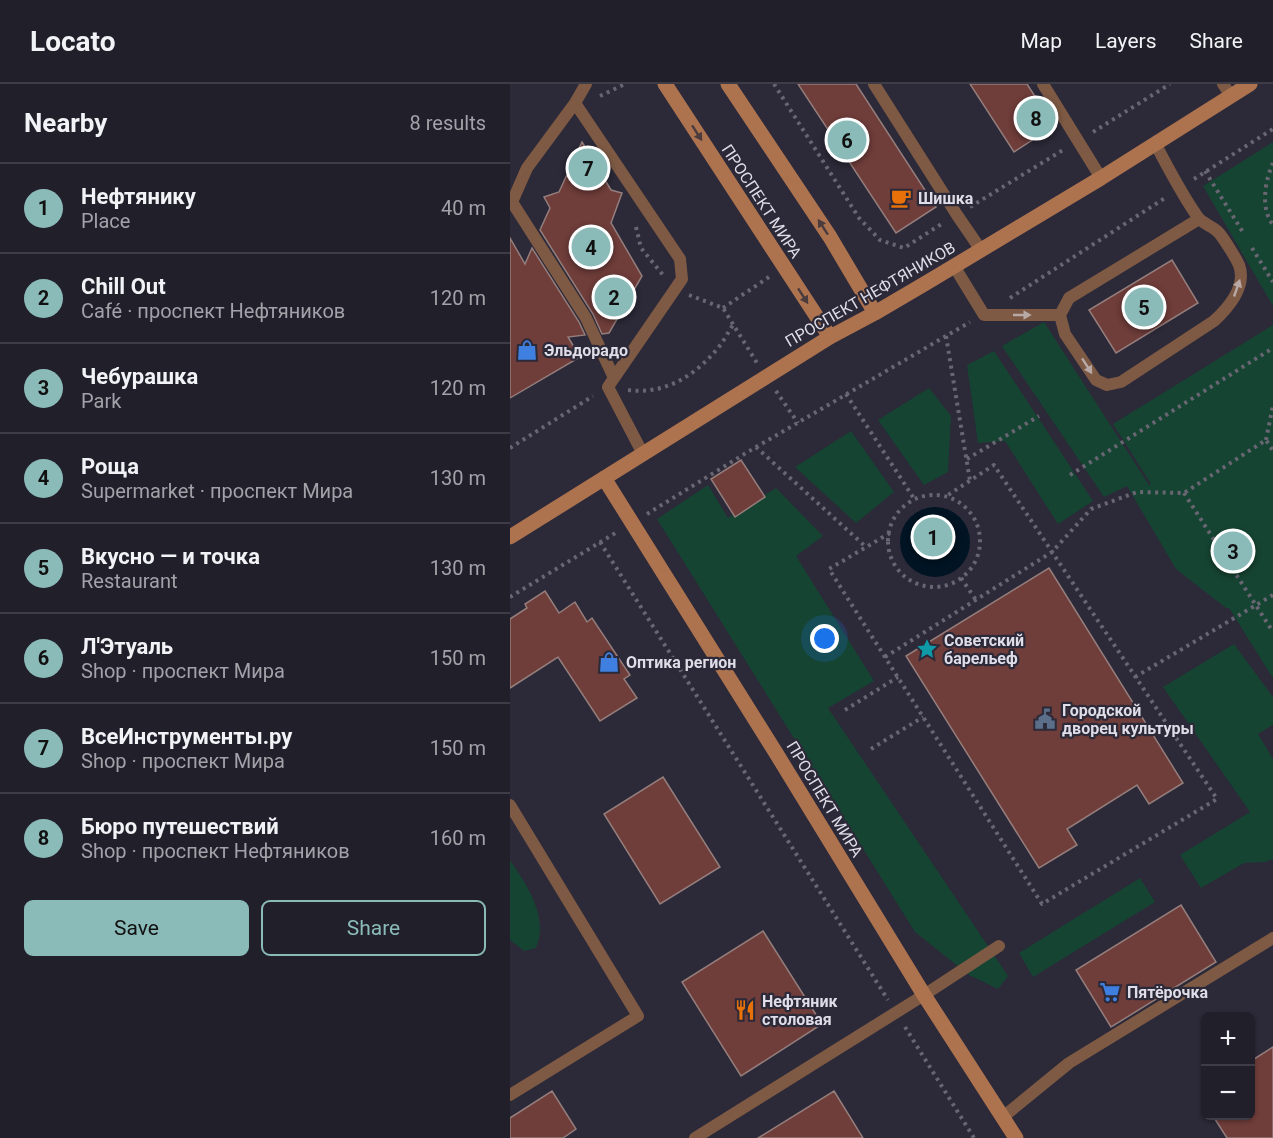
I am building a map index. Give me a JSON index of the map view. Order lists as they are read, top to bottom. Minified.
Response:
{"streets":{"street":["ПРОСПЕКТ МИРА","ПРОСПЕКТ НЕФТЯНИКОВ"]},"crossings":[["ПРОСПЕКТ МИРА","ПРОСПЕКТ НЕФТЯНИКОВ"]],"places":{"cafe":["Шишка"],"shop":["Эльдорадо","Оптика регион"],"place":["Советский барельеф"],"public building":["Городской дворец культуры"],"supermarket":["Пятёрочка"],"restaurant":["Нефтяник столовая"]},"page":{"header":"Locato","nav":["Map","Layers","Share"],"heading":["Nearby","8 results"],"pins":["8","6","7","4","2","5","1","3"],"list":[{"mark":"1","name":"Нефтянику","note":"Place","value":"40 m"},{"mark":"2","name":"Chill Out","note":"Café · проспект Нефтяников","value":"120 m"},{"mark":"3","name":"Чебурашка","note":"Park","value":"120 m"},{"mark":"4","name":"Роща","note":"Supermarket · проспект Мира","value":"130 m"},{"mark":"5","name":"Вкусно — и точка","note":"Restaurant","value":"130 m"},{"mark":"6","name":"Л'Этуаль","note":"Shop · проспект Мира","value":"150 m"},{"mark":"7","name":"ВсеИнструменты.ру","note":"Shop · проспект Мира","value":"150 m"},{"mark":"8","name":"Бюро путешествий","note":"Shop · проспект Нефтяников","value":"160 m"}],"buttons":["Save","Share"],"map_buttons":["+","−"]}}
